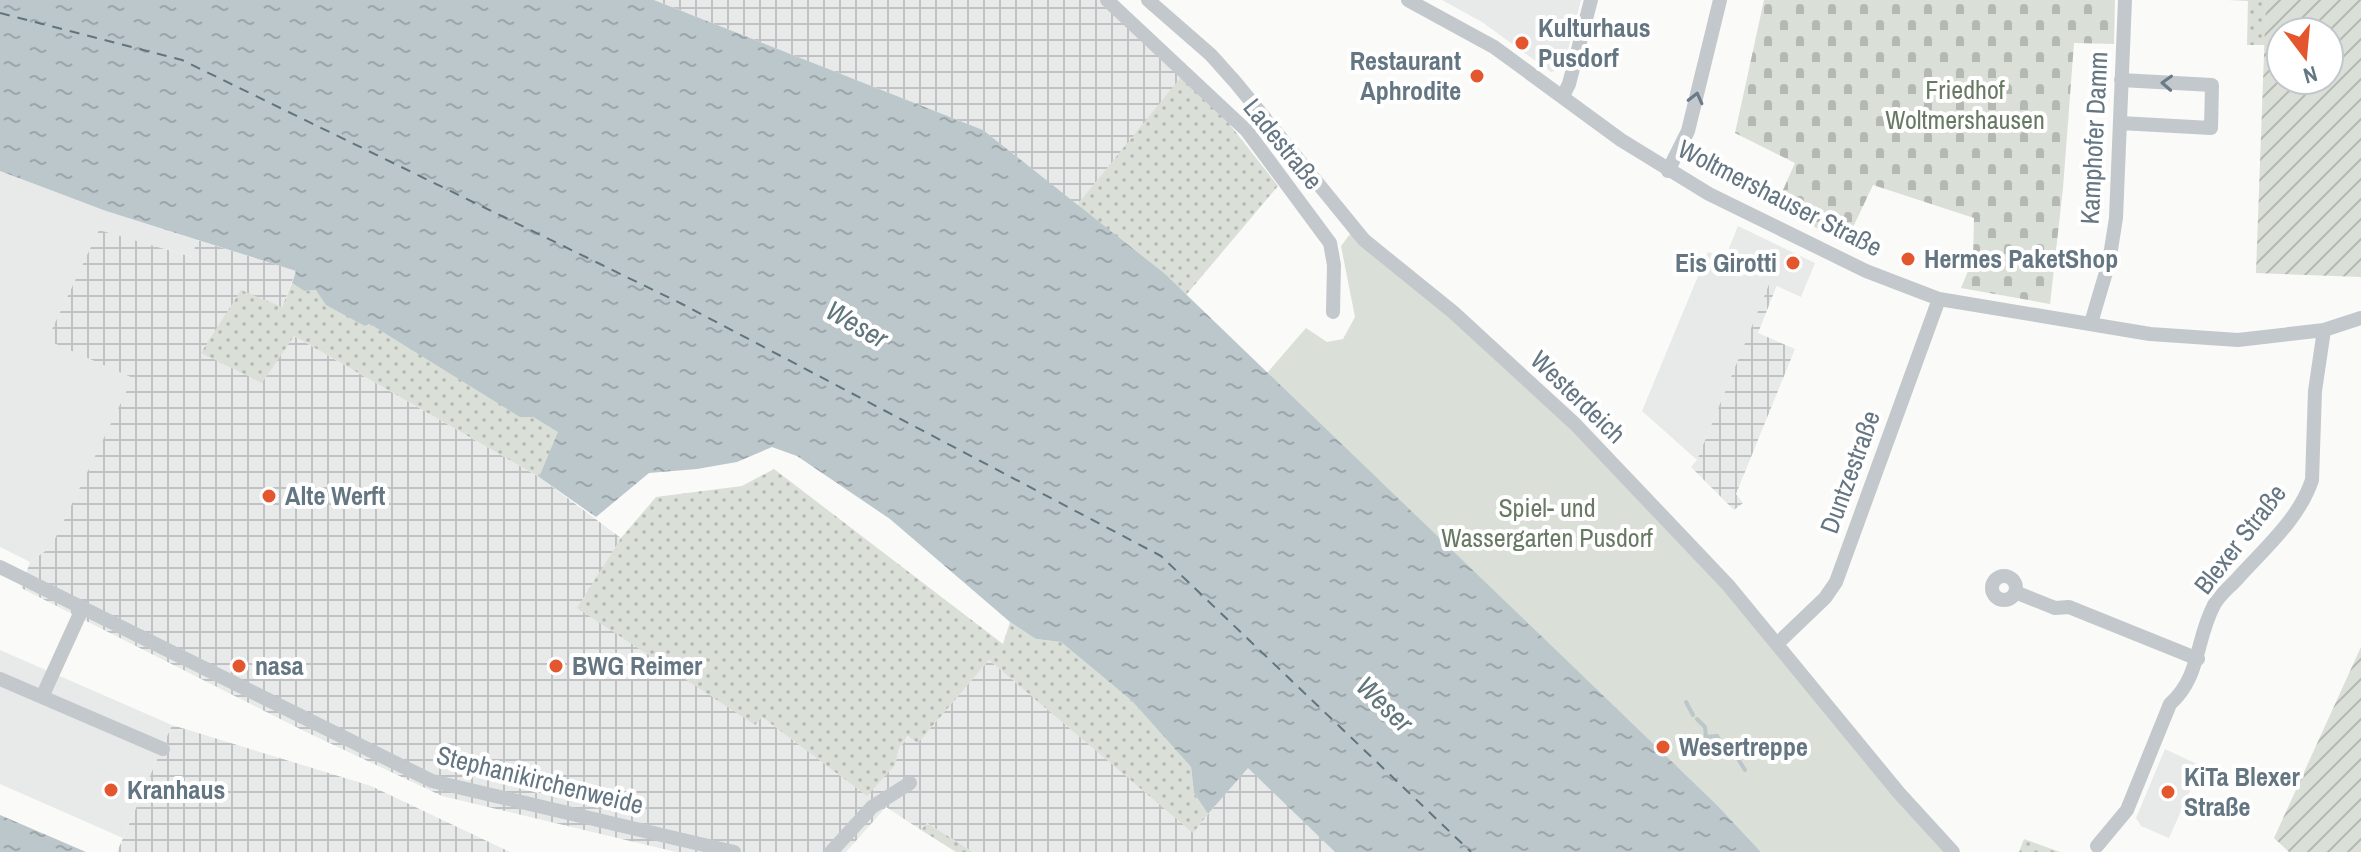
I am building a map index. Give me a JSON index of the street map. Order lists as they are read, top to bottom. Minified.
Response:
{"streets":{"street":["Kamphofer Damm","Ladestraße","Woltmershauser Straße","Westerdeich","Duntzestraße","Blexer Straße","Stephanikirchenweide"]},"crossings":[["Kamphofer Damm","Woltmershauser Straße"],["Woltmershauser Straße","Duntzestraße"],["Woltmershauser Straße","Blexer Straße"],["Westerdeich","Duntzestraße"]],"water":["Weser"],"parks":["Friedhof Woltmershausen","Spiel- und Wassergarten Pusdorf"],"places":["Kulturhaus Pusdorf","Restaurant Aphrodite","Hermes PaketShop","Eis Girotti","Alte Werft","nasa","BWG Reimer","Wesertreppe","Kranhaus","KiTa Blexer Straße"],"north":"bottom"}
